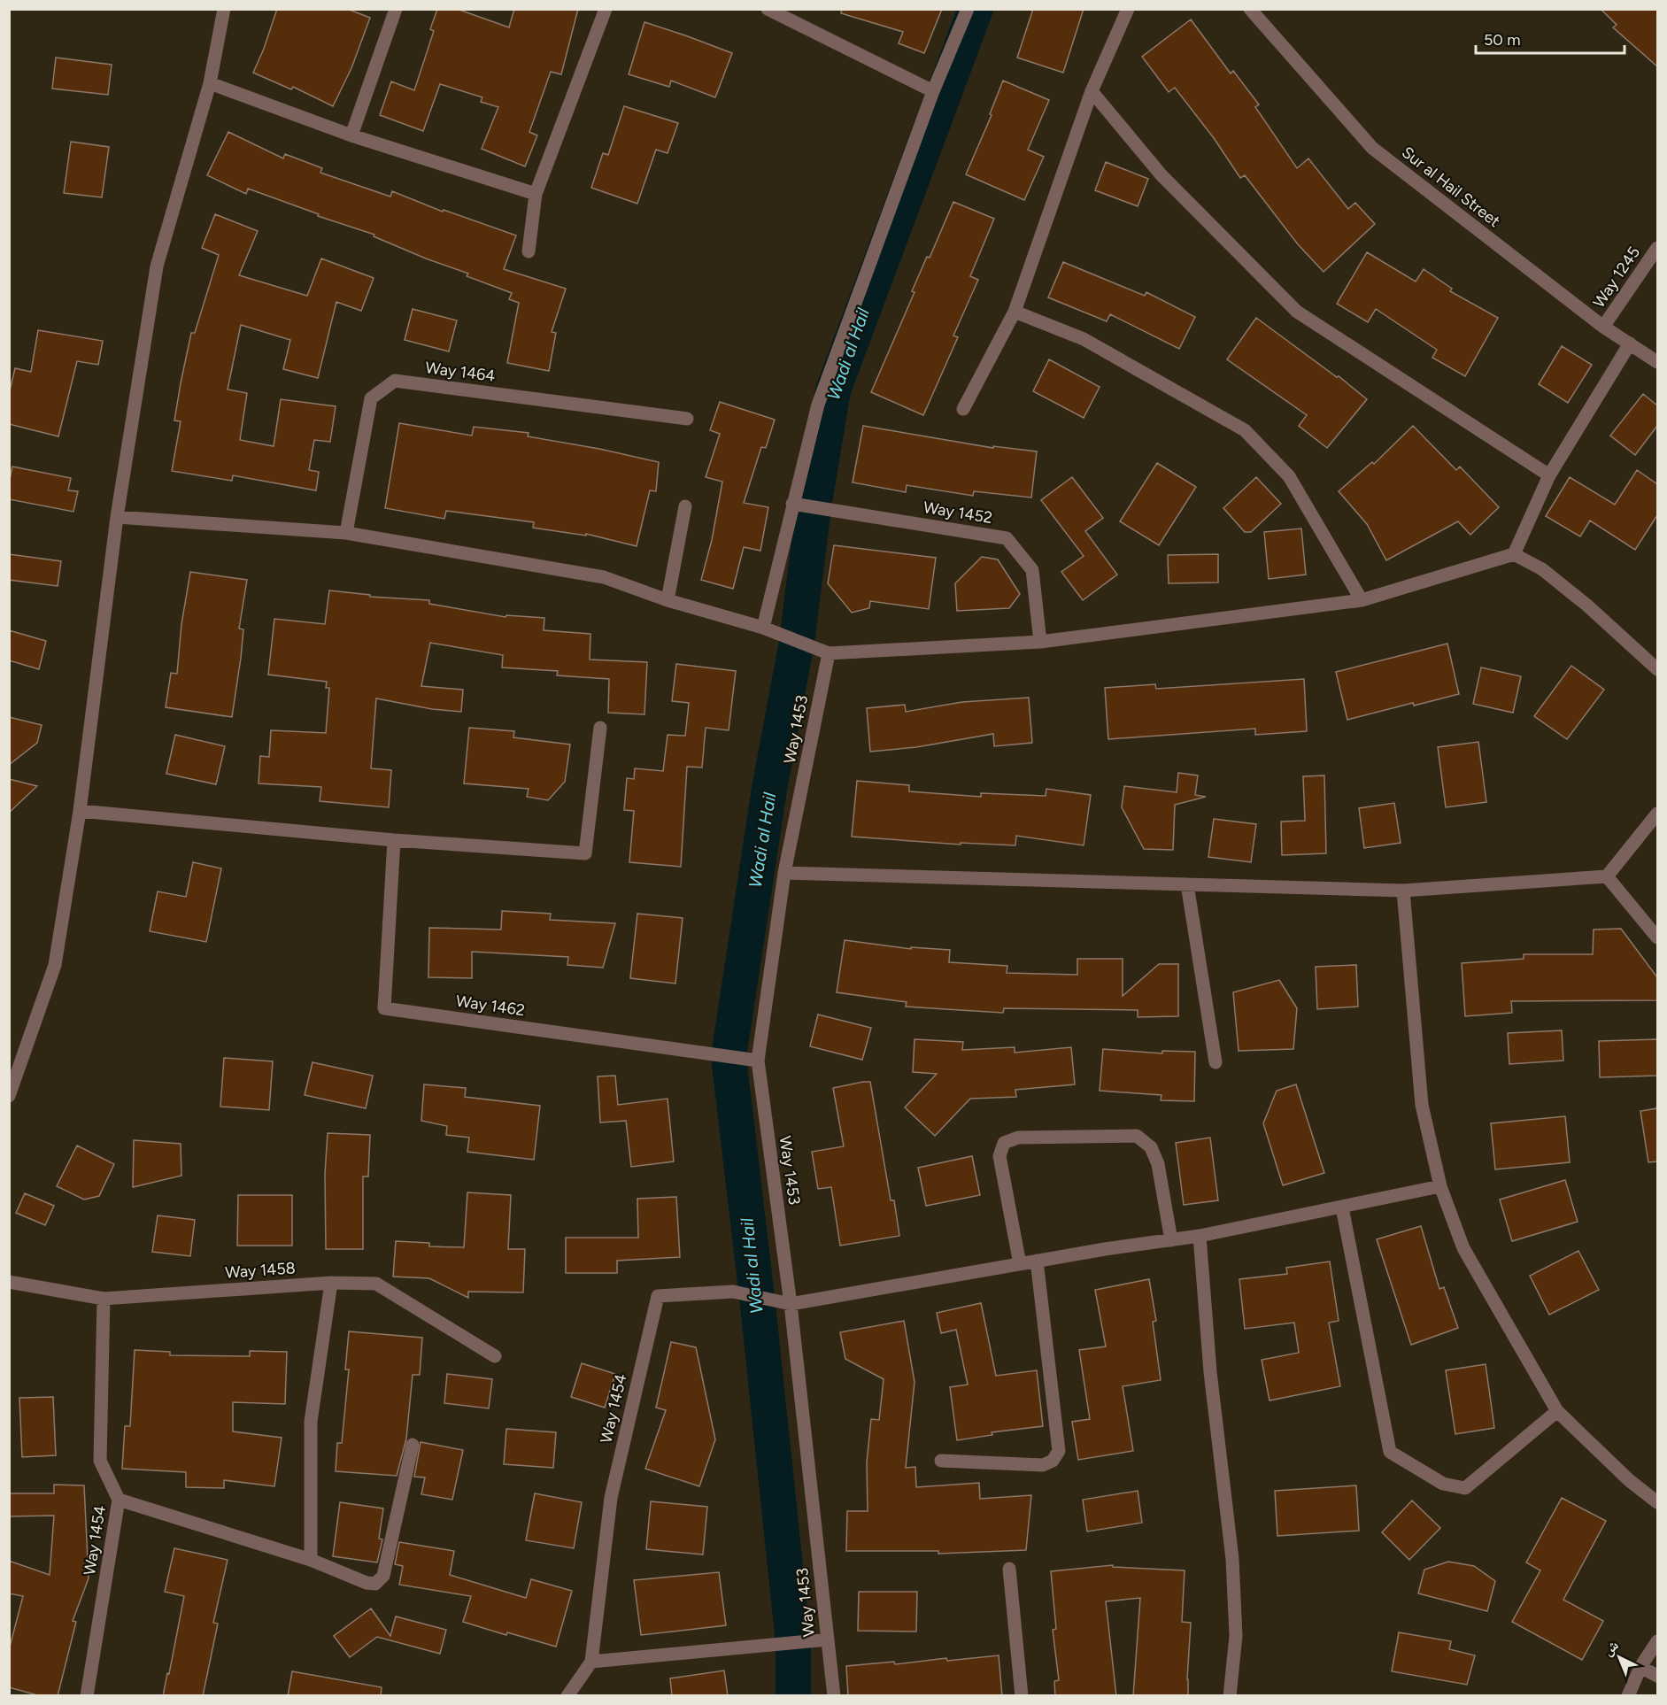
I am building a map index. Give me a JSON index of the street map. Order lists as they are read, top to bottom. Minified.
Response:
{"streets":{"street":["Sur al Hail Street","Way 1245","Way 1464","Way 1452","Way 1453","Way 1462","Way 1458","Way 1454"]},"crossings":[["Sur al Hail Street","Way 1245"],["Way 1453","Way 1462"],["Way 1453","Way 1454"],["Way 1458","Way 1454"]],"water":["Wadi al Hail"],"scale_bar":"50 m","north":"top left"}
